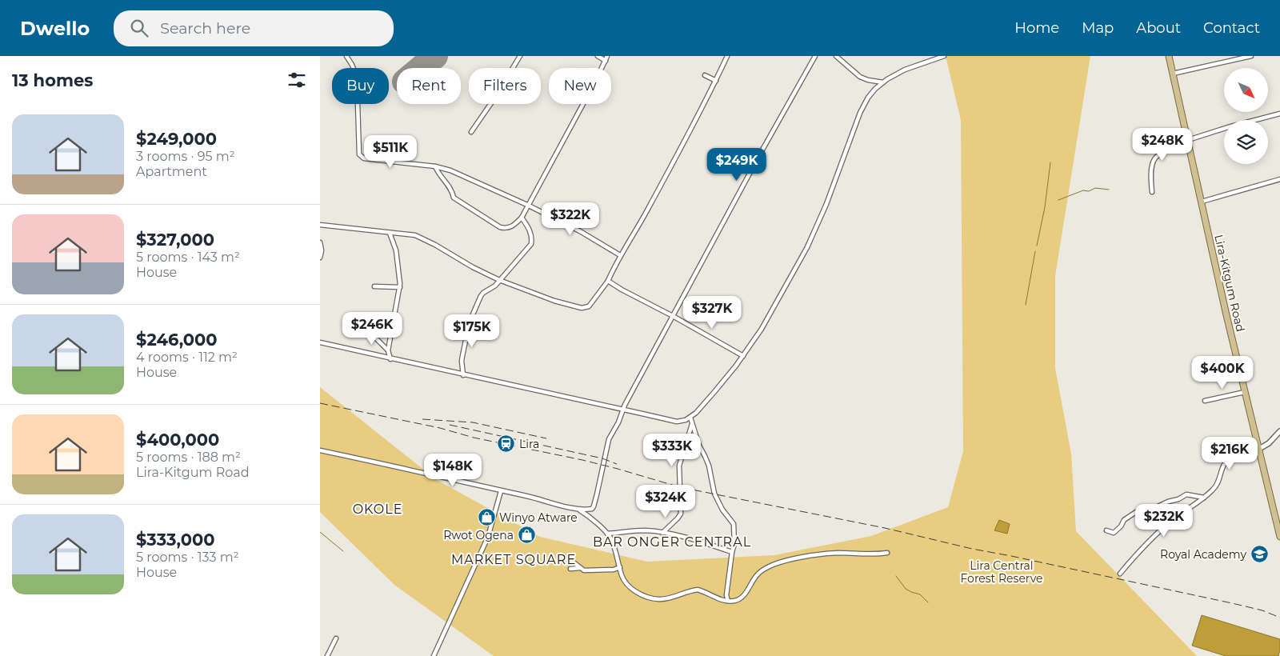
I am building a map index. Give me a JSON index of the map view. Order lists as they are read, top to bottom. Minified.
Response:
{"streets":{"main road":["Lira-Kitgum Road"]},"districts":["OKOLE","BAR ONGER CENTRAL","MARKET SQUARE"],"parks":["Lira Central Forest Reserve"],"places":{"station":["Lira"],"shop":["Winyo Atware","Rwot Ogena"],"school or university":["Royal Academy"]},"north":"bottom right","page":{"header":"Dwello","search":"Search here","nav":["Home","Map","About","Contact"],"heading":"13 homes","chip":["Buy","Rent","Filters","New"],"list":[{"name":"$249,000","note":"3 rooms · 95 m² · Apartment"},{"name":"$327,000","note":"5 rooms · 143 m² · House"},{"name":"$246,000","note":"4 rooms · 112 m² · House"},{"name":"$400,000","note":"5 rooms · 188 m² · Lira-Kitgum Road"},{"name":"$333,000","note":"5 rooms · 133 m² · House"}],"price":["$248K","$511K","$249K","$322K","$327K","$246K","$175K","$400K","$333K","$216K","$148K","$324K","$232K"]}}
